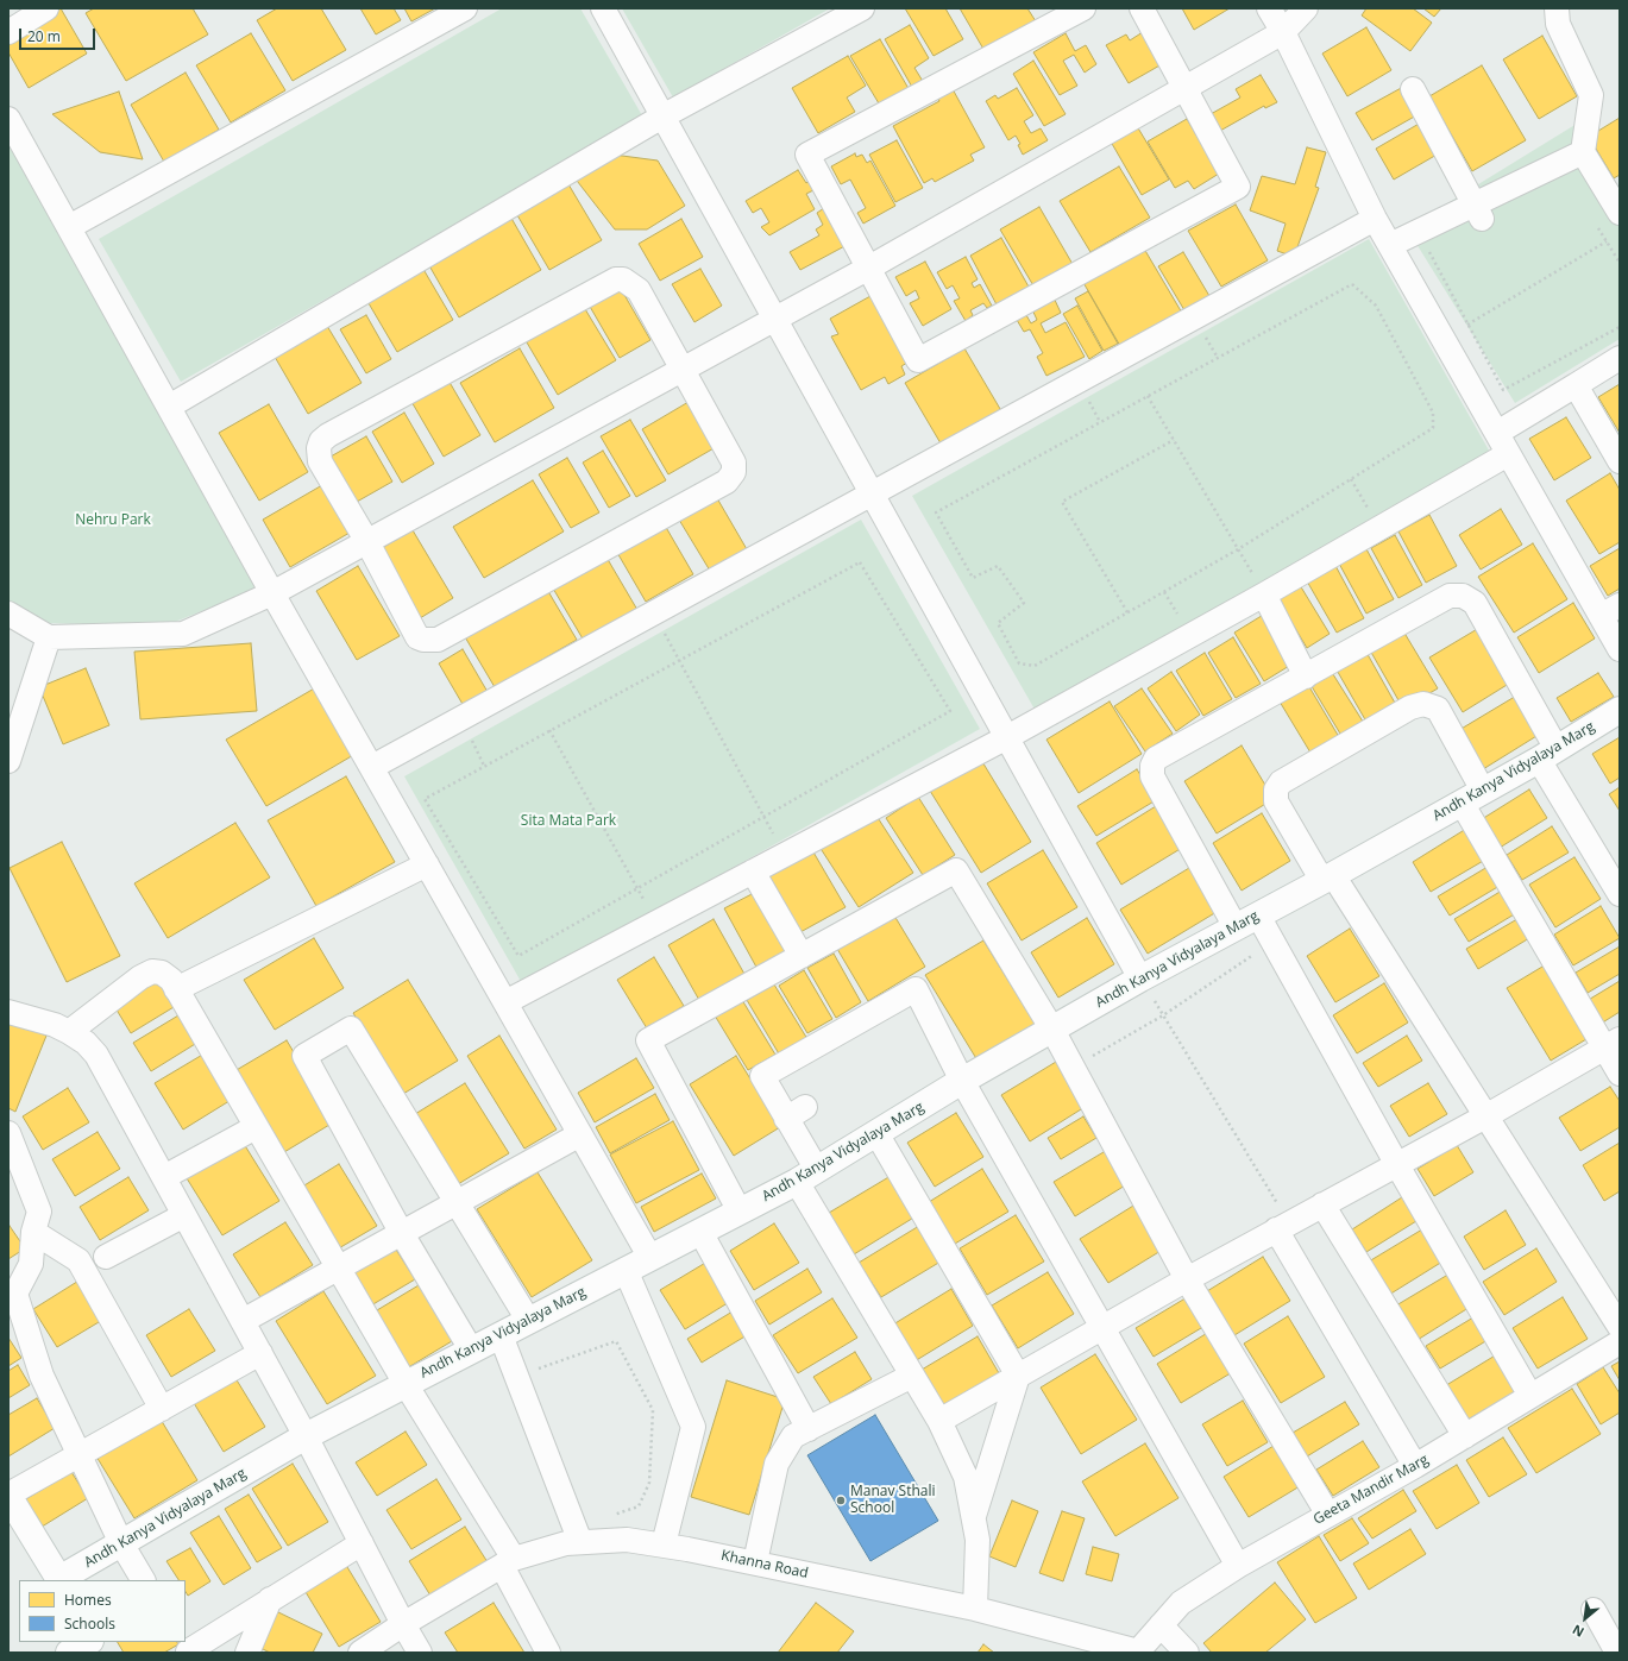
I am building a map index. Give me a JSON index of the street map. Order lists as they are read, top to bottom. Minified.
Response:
{"streets":{"street":["Andh Kanya Vidyalaya Marg","Geeta Mandir Marg","Khanna Road"]},"crossings":[["Geeta Mandir Marg","Khanna Road"]],"parks":["Nehru Park","Sita Mata Park"],"places":["Manav Sthali School"],"legend":["Homes","Schools"],"scale_bar":"20 m","north":"bottom left"}
